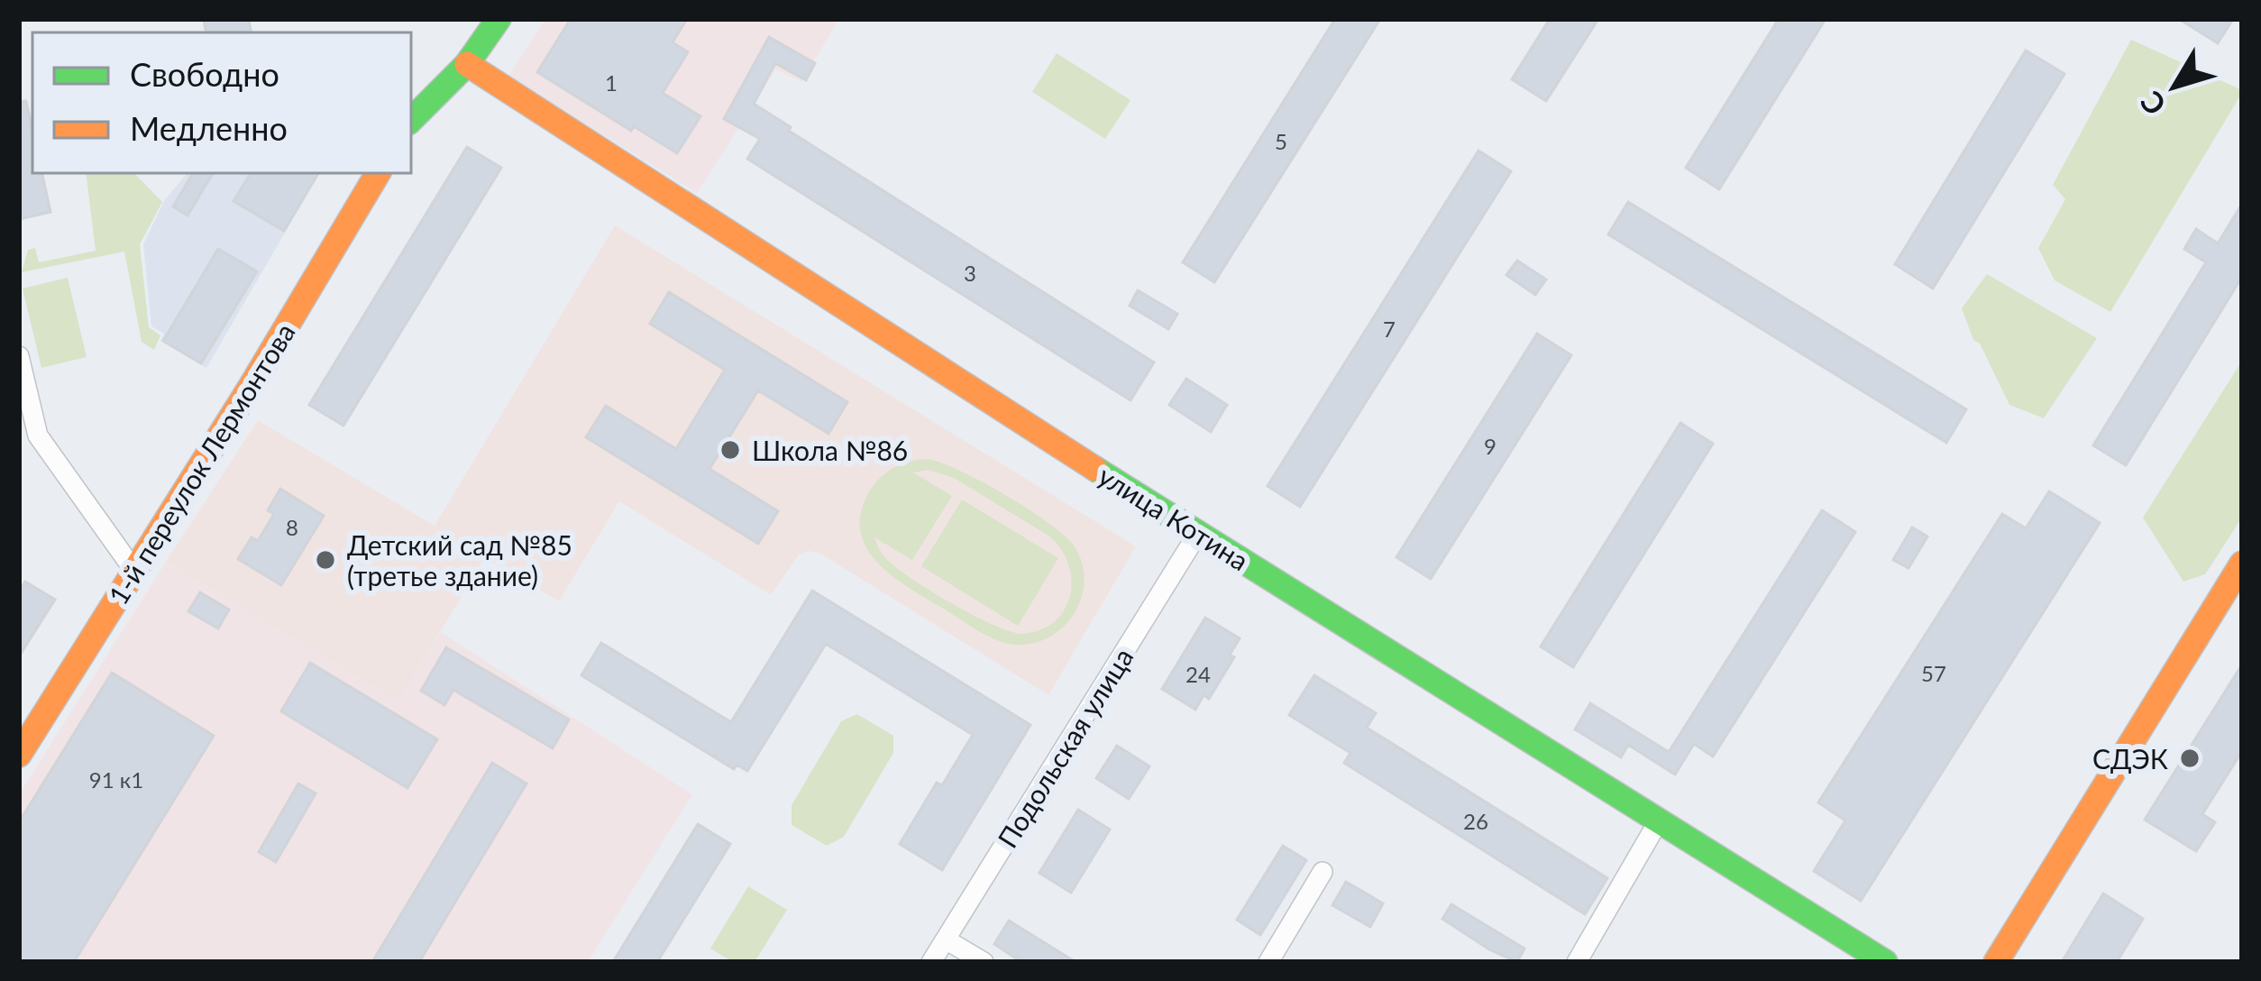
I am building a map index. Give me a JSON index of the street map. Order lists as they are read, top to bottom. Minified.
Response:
{"streets":{"street":["1-й переулок Лермонтова","улица Котина","Подольская улица"]},"crossings":[["улица Котина","Подольская улица"]],"places":["Школа №86","Детский сад №85 (третье здание)","СДЭК"],"house_numbers":["1","5","3","7","9","8","57","24","91 к1","26"],"legend":["Свободно","Медленно"],"north":"bottom left"}
